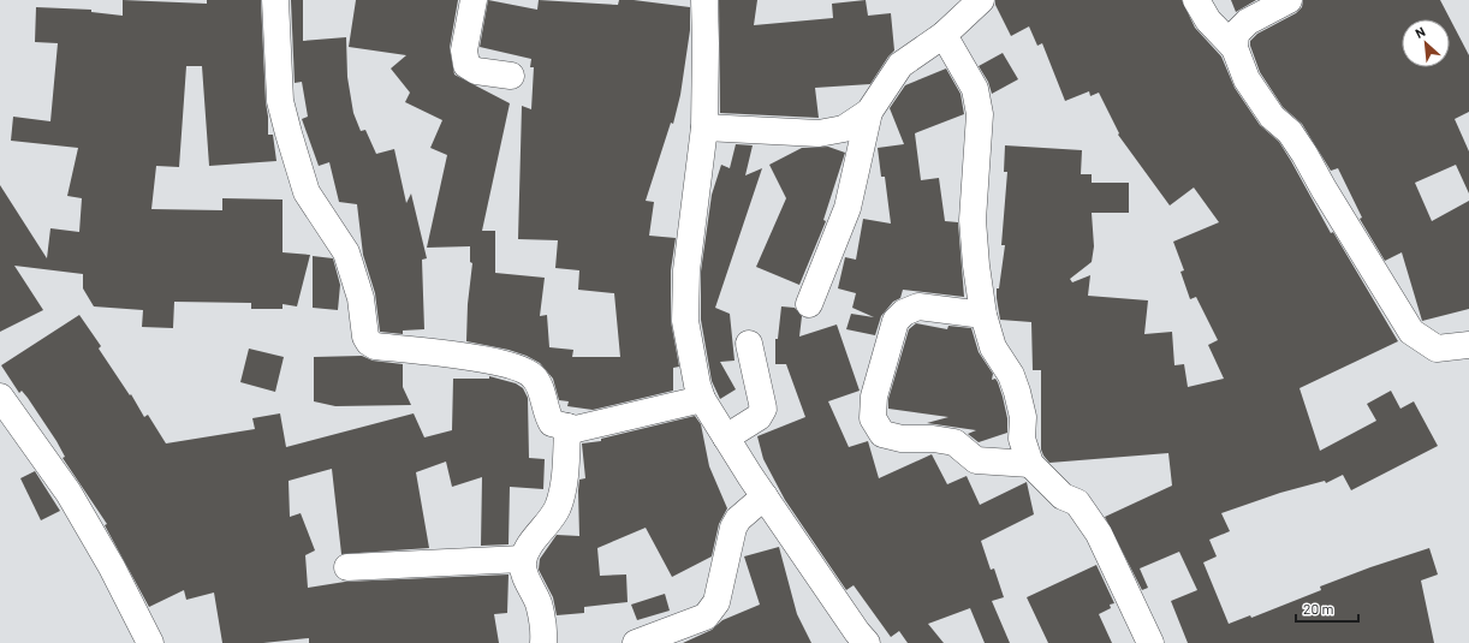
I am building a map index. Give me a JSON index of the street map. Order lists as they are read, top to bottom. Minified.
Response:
{"scale_bar":"20 m","north":"top left"}
